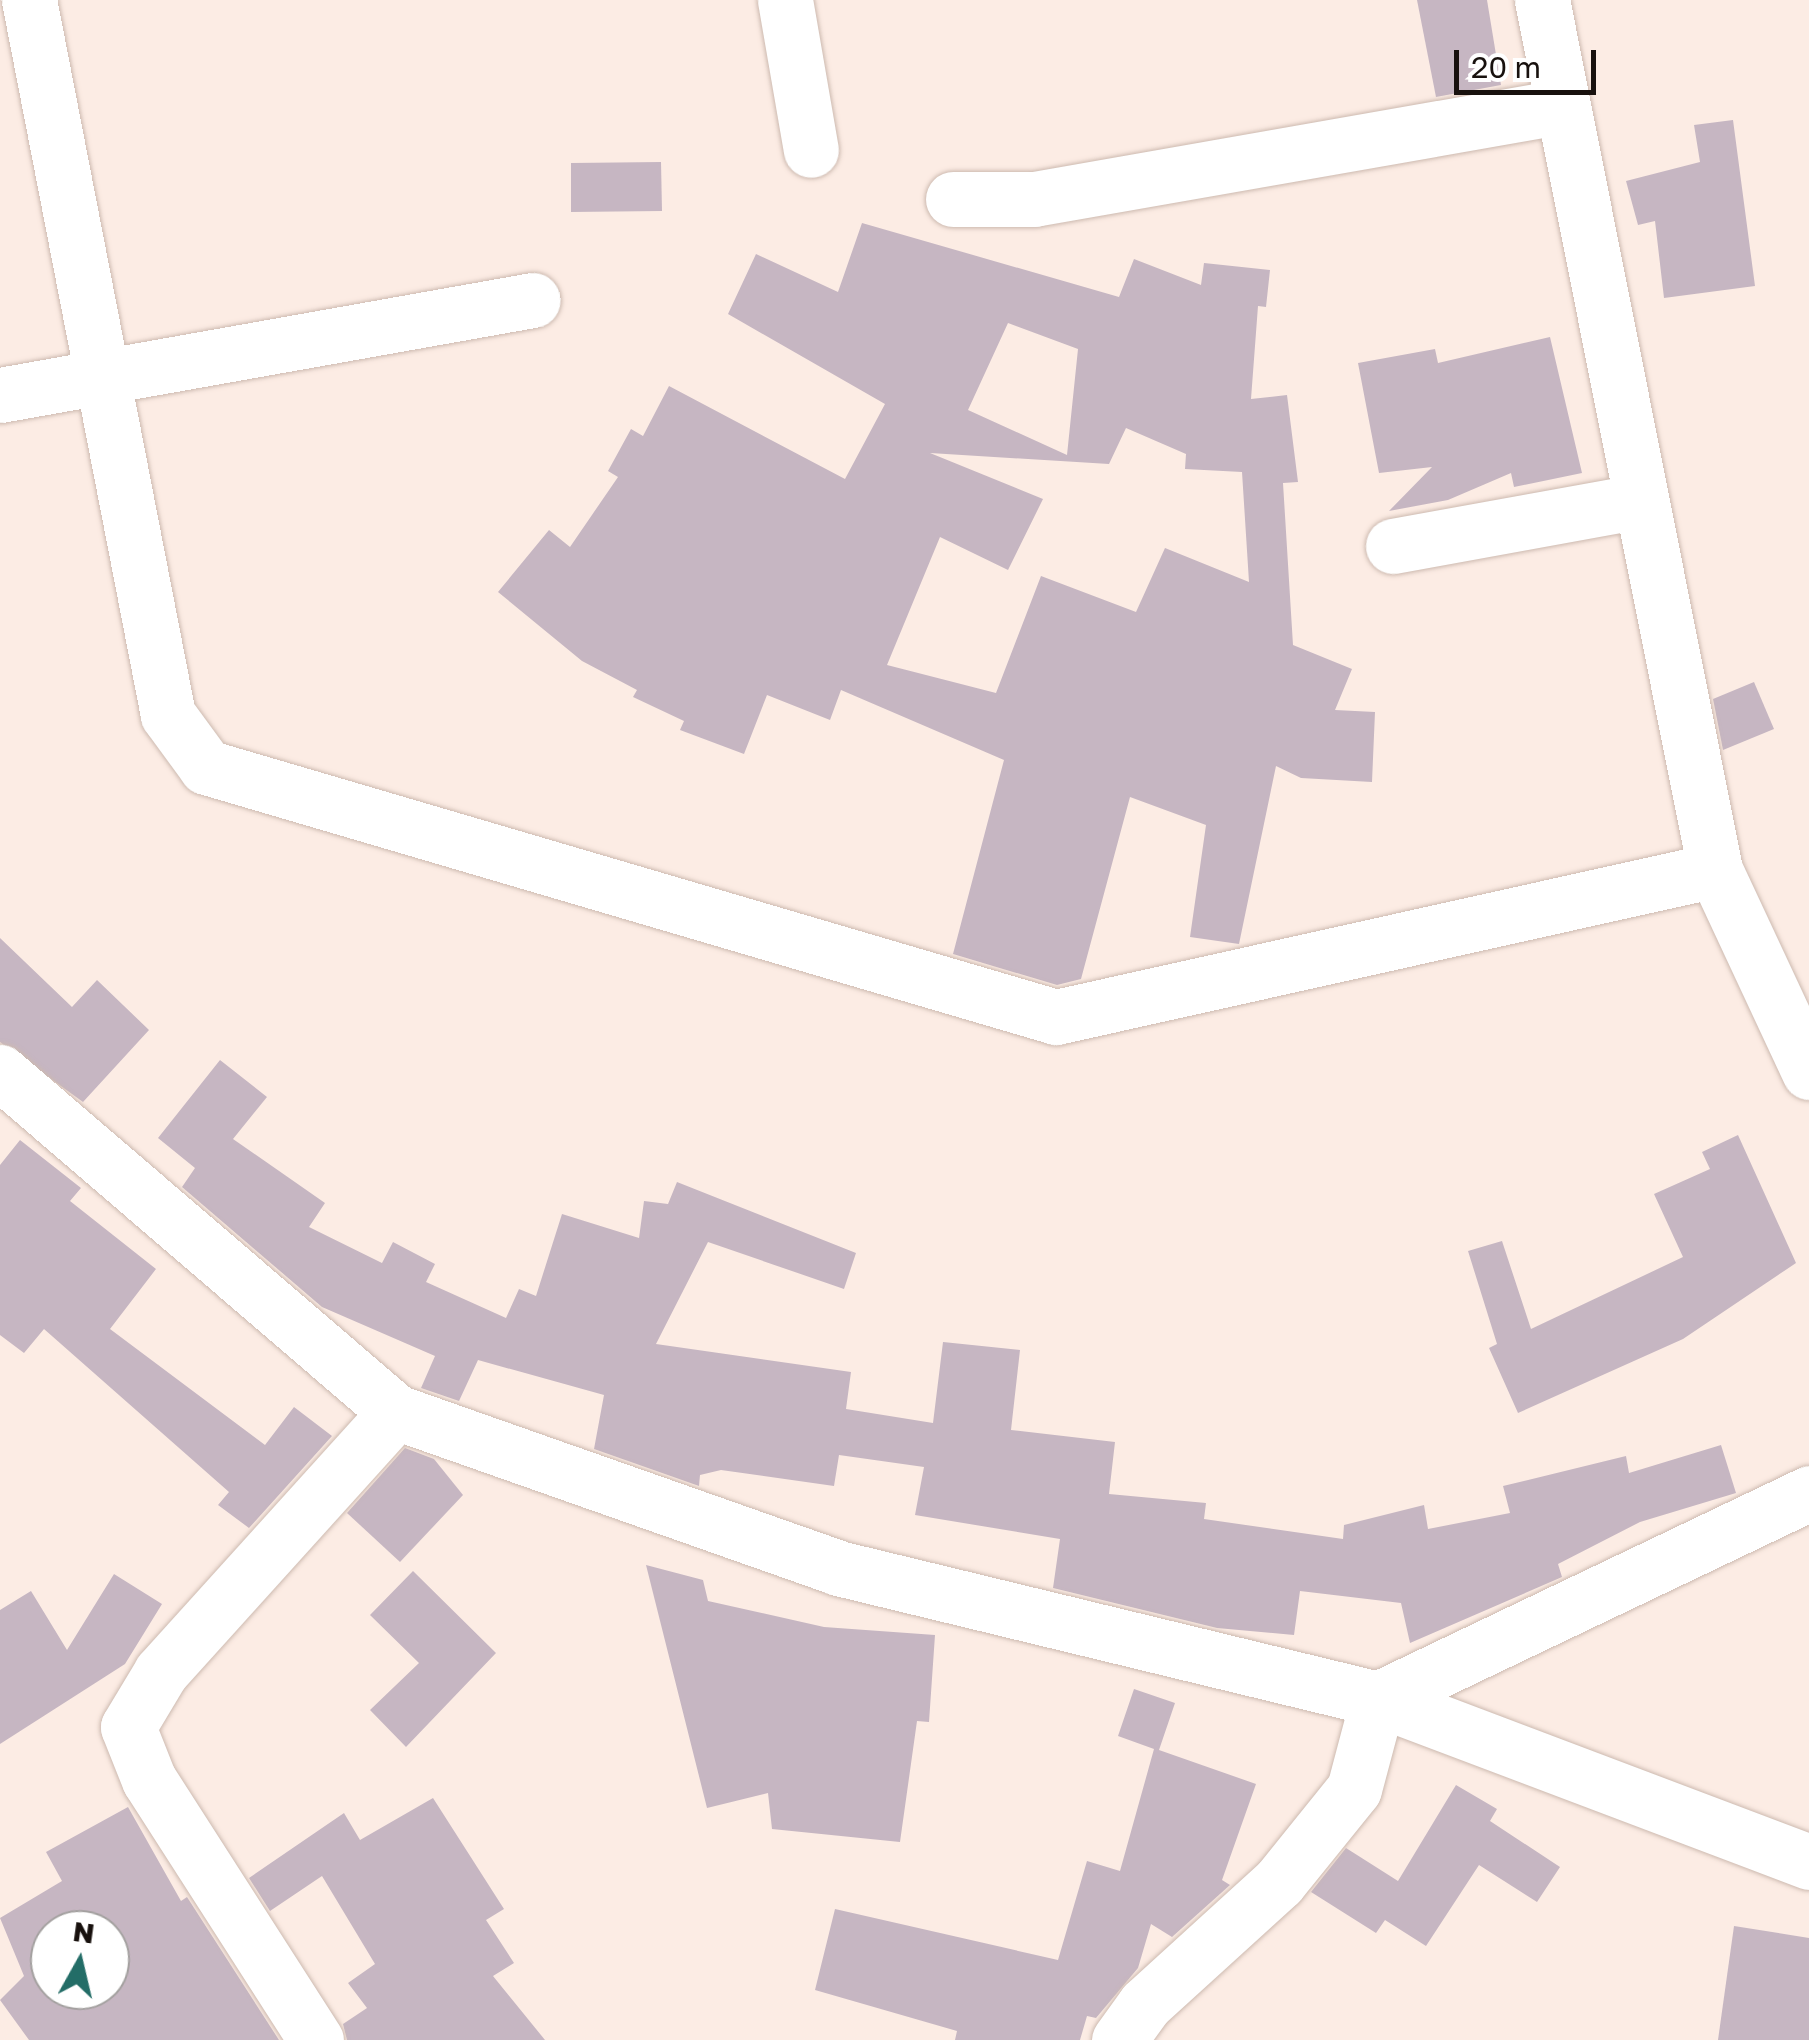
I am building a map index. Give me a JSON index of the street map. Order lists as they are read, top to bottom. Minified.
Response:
{"scale_bar":"20 m","north":"top"}
